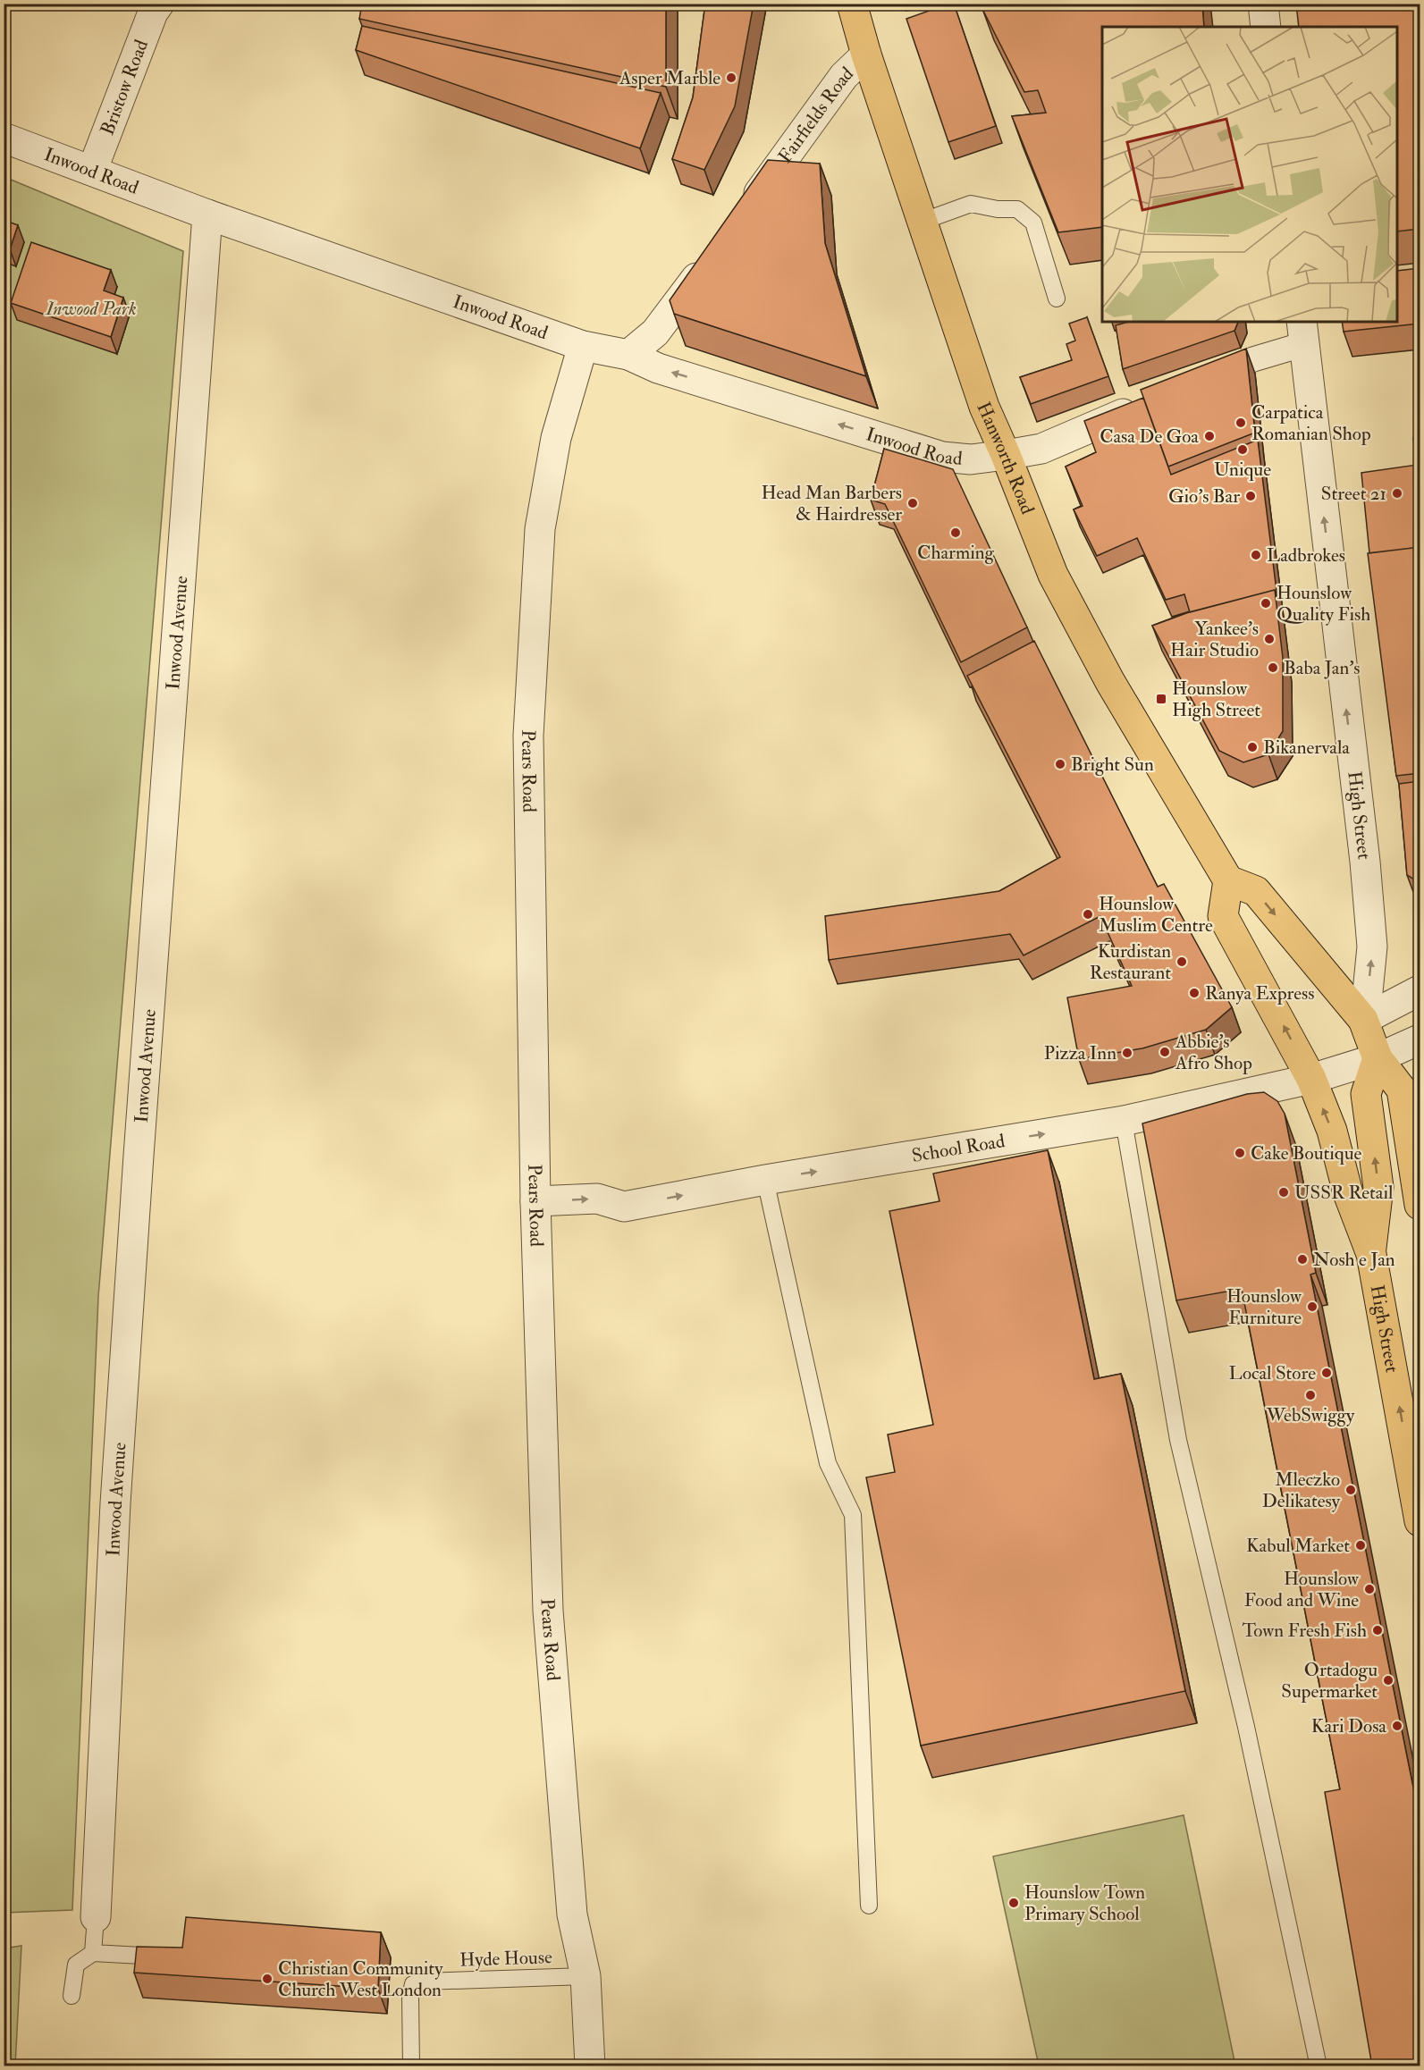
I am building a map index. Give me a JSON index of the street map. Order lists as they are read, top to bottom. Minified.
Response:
{"streets":{"main road":["Hanworth Road","High Street"],"street":["Bristow Road","Fairfields Road","Inwood Road","Inwood Avenue","Pears Road","School Road"],"lane":["Hyde House"]},"crossings":[["Bristow Road","Inwood Road"],["Fairfields Road","Hanworth Road"],["Inwood Road","Hanworth Road"],["Inwood Road","Inwood Avenue"],["Inwood Road","Pears Road"],["Pears Road","School Road"],["Pears Road","Hyde House"],["High Street","School Road"]],"one_way":["High Street","School Road"],"parks":["Inwood Park"],"places":{"other":["Asper Marble","Carpatica Romanian Shop","Casa De Goa","Unique","Street 21","Gio's Bar","Head Man Barbers & Hairdresser","Charming","Ladbrokes","Hounslow Quality Fish","Yankee's Hair Studio","Baba Jan's","Bikanervala","Bright Sun","Hounslow Muslim Centre","Kurdistan Restaurant","Ranya Express","Abbie's Afro Shop","Pizza Inn","Cake Boutique","USSR Retail","Nosh e Jan","Hounslow Furniture","Local Store","WebSwiggy","Mleczko Delikatesy","Kabul Market","Hounslow Food and Wine","Town Fresh Fish","Ortadogu Supermarket","Kari Dosa","Hounslow Town Primary School","Christian Community Church West London"],"transit":["Hounslow High Street"]}}
